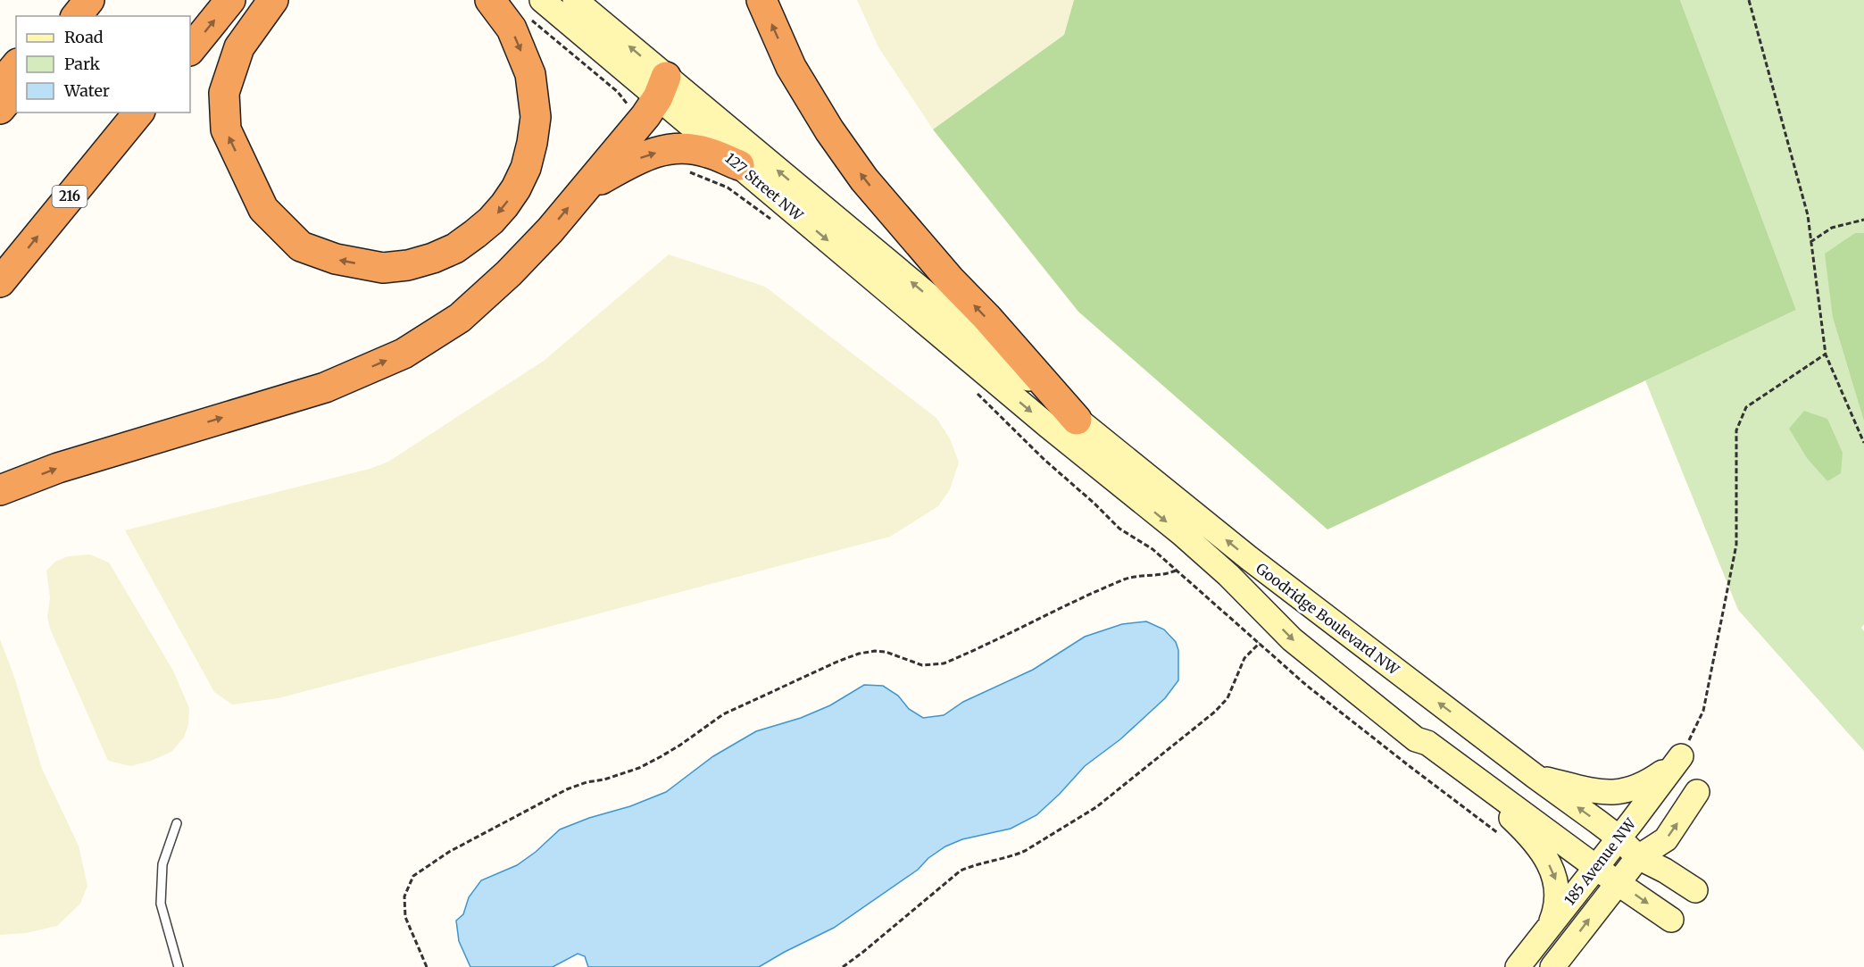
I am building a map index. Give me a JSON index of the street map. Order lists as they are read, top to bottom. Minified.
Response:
{"streets":{"highway":["216"],"main road":["127 Street NW","Goodridge Boulevard NW","185 Avenue NW"]},"crossings":[["127 Street NW","Goodridge Boulevard NW"],["Goodridge Boulevard NW","185 Avenue NW"]],"legend":["Road","Park","Water"]}
